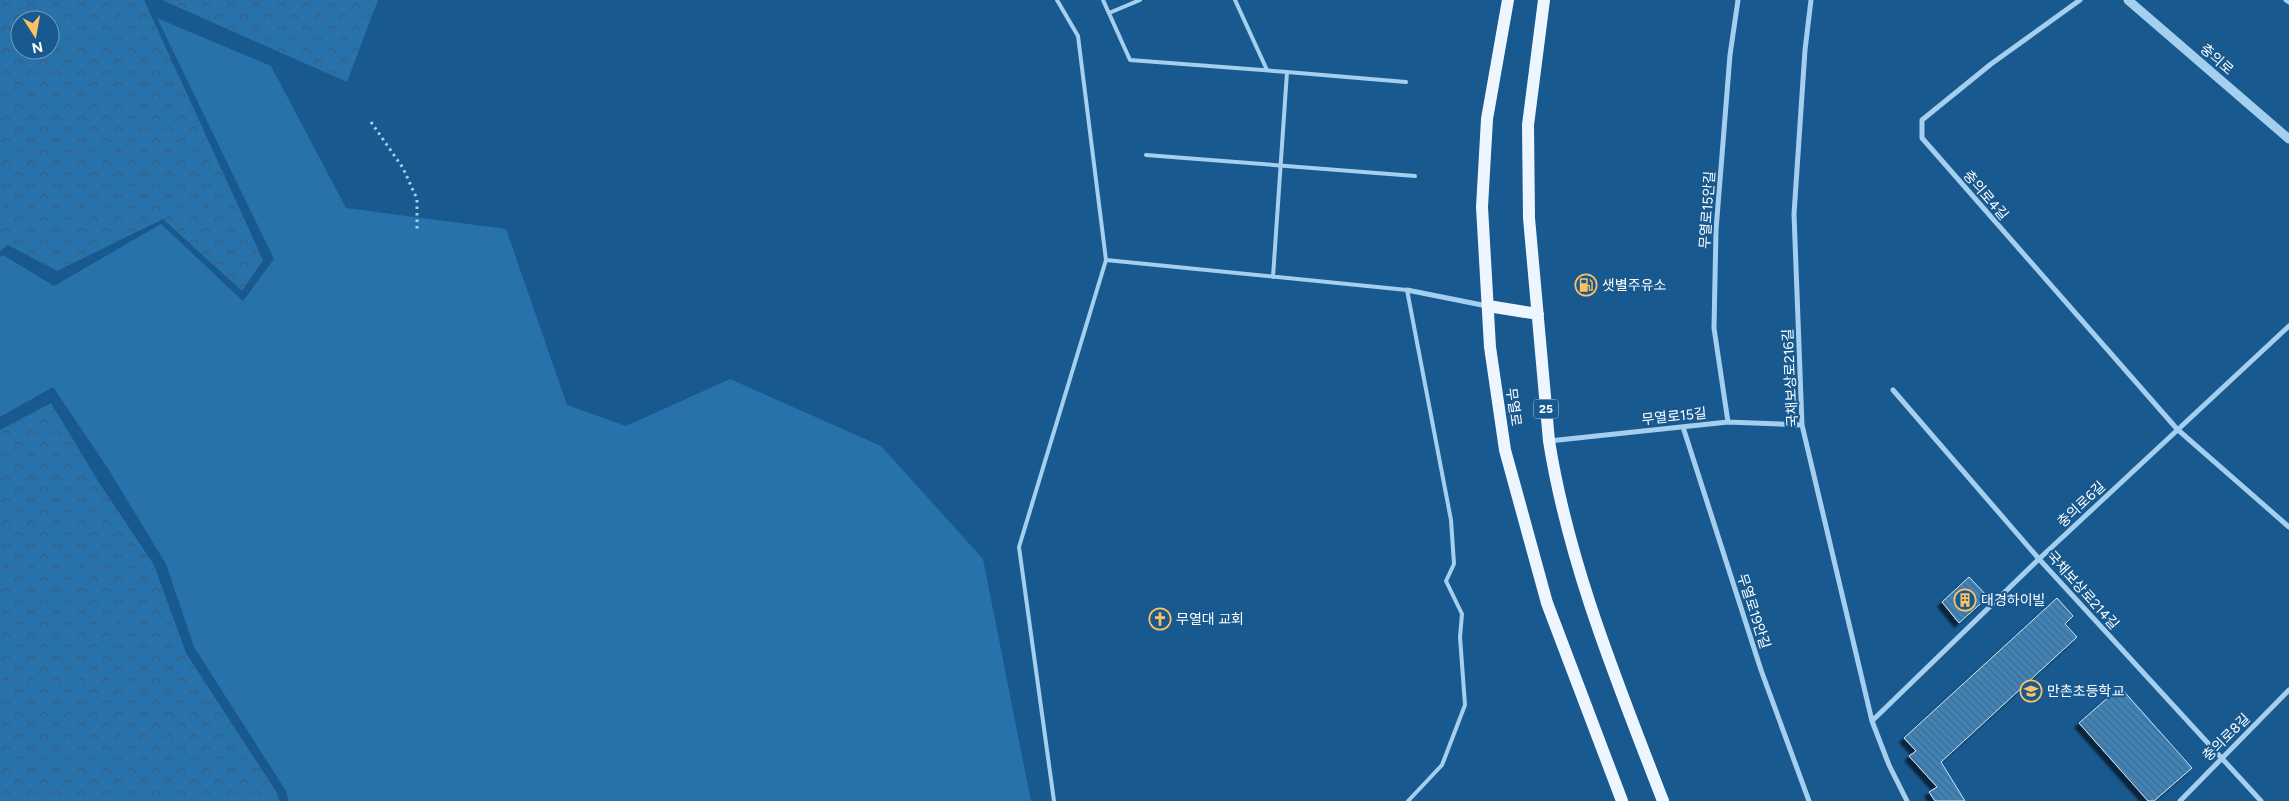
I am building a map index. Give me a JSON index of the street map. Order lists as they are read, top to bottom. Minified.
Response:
{"streets":{"main road":["무열로","25"],"street":["충의로","충의로4길","무열로15안길","국채보상로216길","무열로15길","충의로6길","국채보상로214길","무열로19안길","충의로8길"]},"crossings":[["충의로4길","충의로6길"],["무열로15안길","무열로15길"],["국채보상로216길","무열로15길"],["국채보상로216길","충의로6길"],["25","무열로15길"],["무열로15길","무열로19안길"],["충의로6길","국채보상로214길"],["국채보상로214길","충의로8길"]],"places":{"fuel station":["샛별주유소"],"building":["대경하이빌"],"church":["무열대 교회"],"school or university":["만촌초등학교"]},"north":"bottom"}
